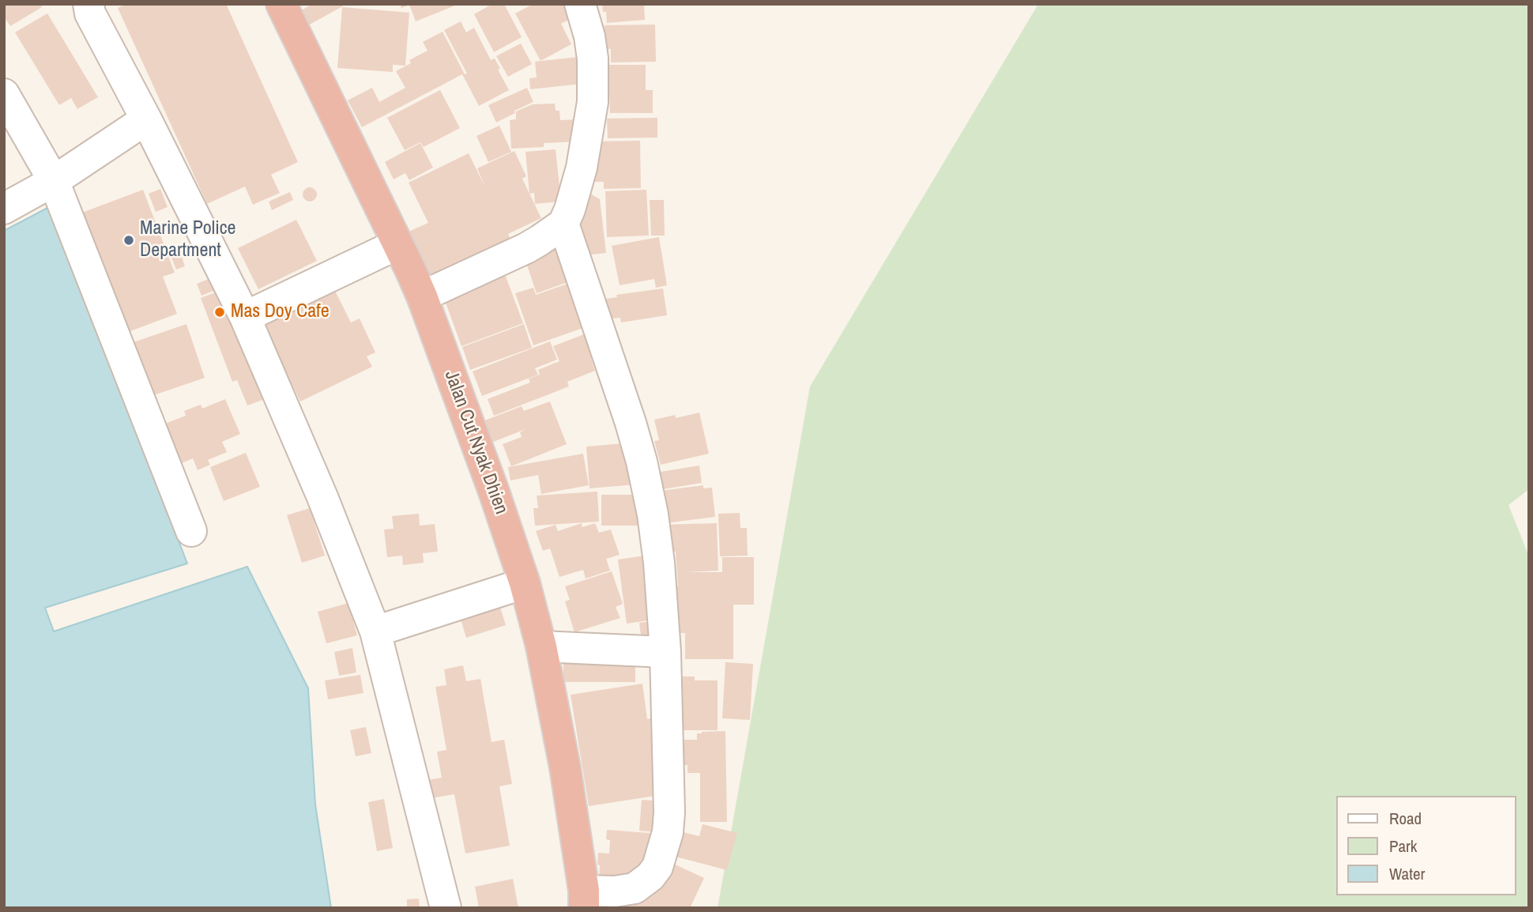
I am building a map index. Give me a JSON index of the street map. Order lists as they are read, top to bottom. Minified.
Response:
{"streets":{"highway":["Jalan Cut Nyak Dhien"]},"places":["Marine Police Department","Mas Doy Cafe"],"legend":["Road","Park","Water"]}
